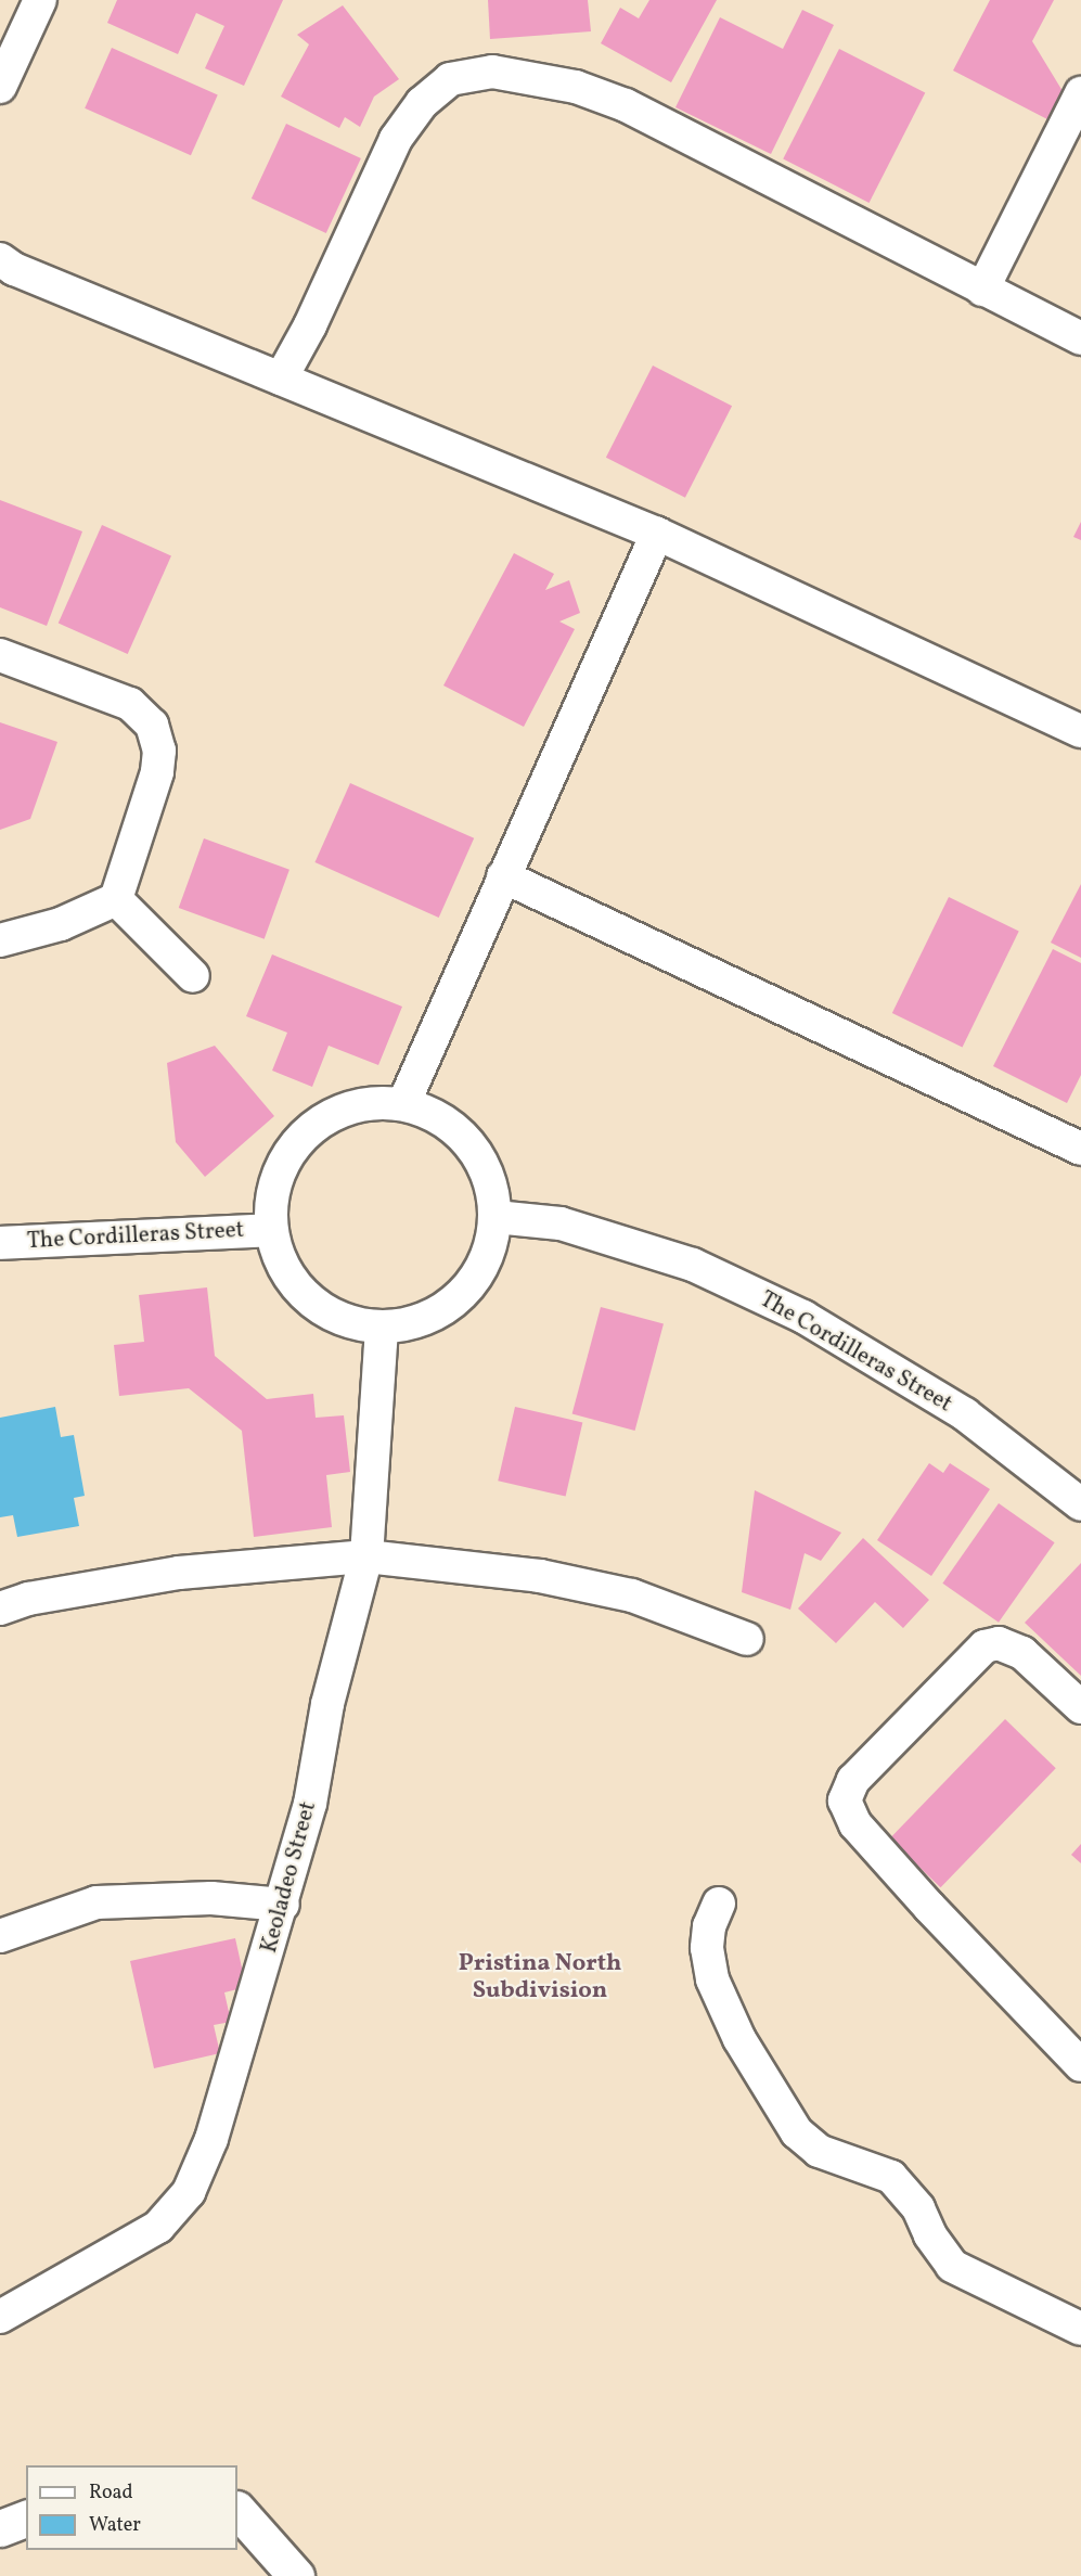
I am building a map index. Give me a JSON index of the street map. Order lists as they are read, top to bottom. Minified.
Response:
{"streets":{"street":["The Cordilleras Street","Keoladeo Street"]},"crossings":[["The Cordilleras Street","Keoladeo Street"]],"districts":["Pristina North Subdivision"],"legend":["Road","Water"]}
